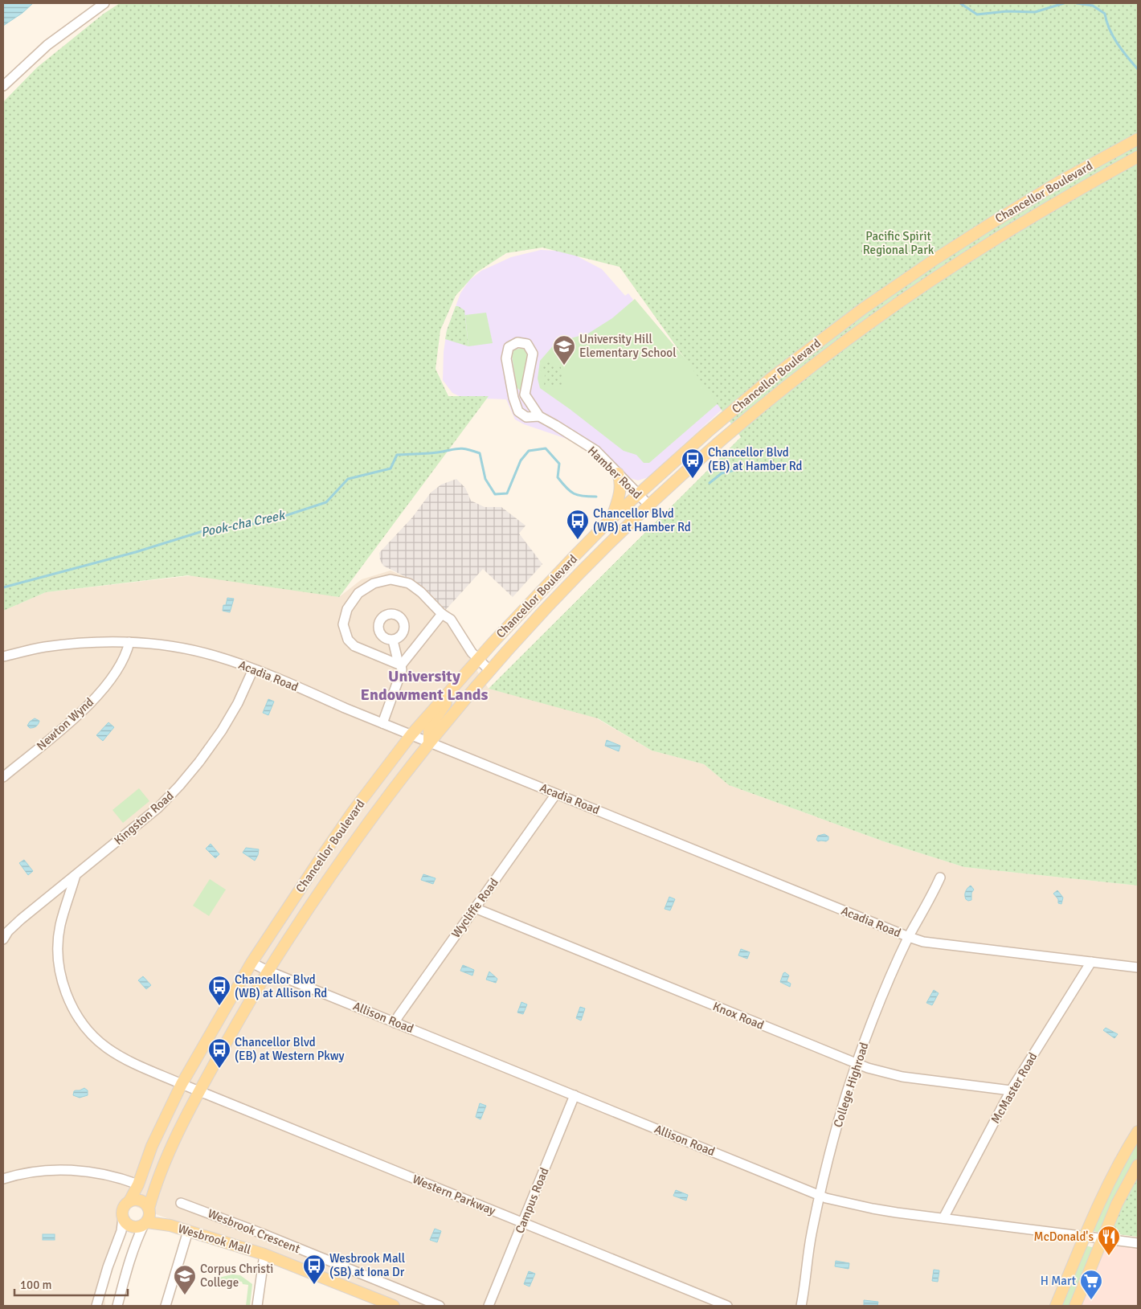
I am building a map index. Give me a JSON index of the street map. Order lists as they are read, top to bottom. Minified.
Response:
{"streets":{"main road":["Chancellor Boulevard","Wesbrook Mall"],"street":["Hamber Road","Acadia Road","Newton Wynd","Kingston Road","Wycliffe Road","Knox Road","Allison Road","College Highroad","McMaster Road","Western Parkway","Campus Road","Wesbrook Crescent"]},"crossings":[["Chancellor Boulevard","Hamber Road"],["Chancellor Boulevard","Acadia Road"],["Chancellor Boulevard","Allison Road"],["Chancellor Boulevard","Western Parkway"],["Chancellor Boulevard","Wesbrook Mall"],["Acadia Road","Newton Wynd"],["Acadia Road","Kingston Road"],["Acadia Road","Wycliffe Road"],["Acadia Road","College Highroad"],["Acadia Road","McMaster Road"],["Kingston Road","Western Parkway"],["Wycliffe Road","Knox Road"],["Wycliffe Road","Allison Road"],["Knox Road","College Highroad"],["Knox Road","McMaster Road"],["Allison Road","College Highroad"],["Allison Road","McMaster Road"],["Allison Road","Campus Road"],["Western Parkway","Campus Road"]],"districts":["University Endowment Lands"],"water":["Pook-cha Creek"],"parks":["Pacific Spirit Regional Park"],"places":{"school or university":["University Hill Elementary School","Corpus Christi College"],"bus stop":["Chancellor Blvd (EB) at Hamber Rd","Chancellor Blvd (WB) at Hamber Rd","Chancellor Blvd (WB) at Allison Rd","Chancellor Blvd (EB) at Western Pkwy","Wesbrook Mall (SB) at Iona Dr"],"restaurant":["McDonald's"],"supermarket":["H Mart"]},"scale_bar":"100 m"}
